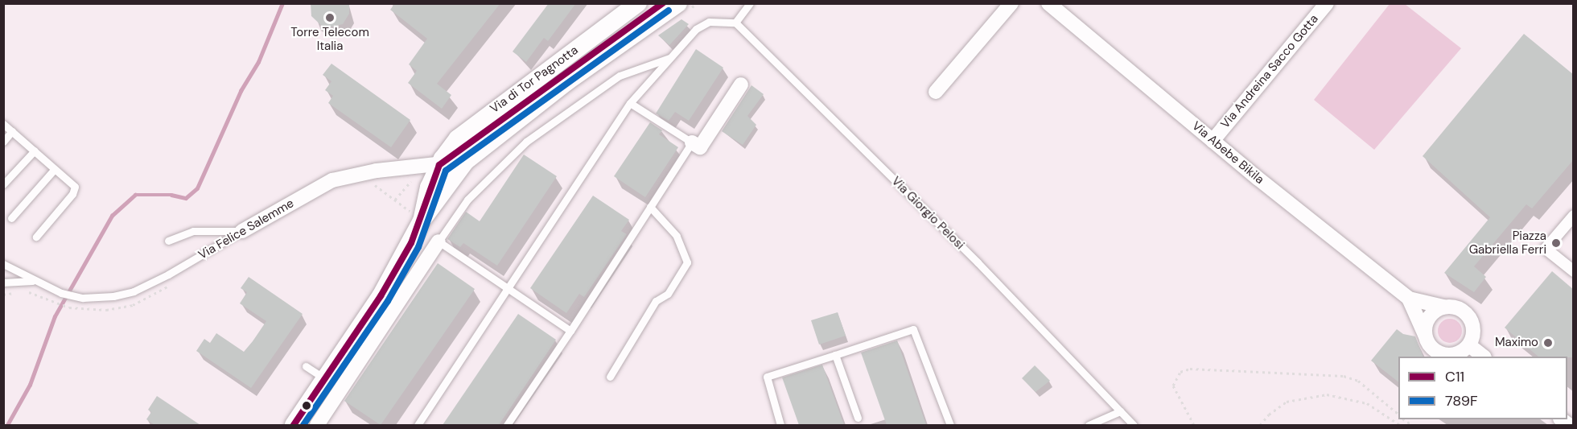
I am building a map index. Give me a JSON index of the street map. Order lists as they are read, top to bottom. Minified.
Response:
{"streets":{"street":["Via Andreina Sacco Gotta","Via di Tor Pagnotta","Via Abebe Bikila","Via Felice Salemme"],"lane":["Via Giorgio Pelosi"]},"crossings":[["Via Andreina Sacco Gotta","Via Abebe Bikila"],["Via di Tor Pagnotta","Via Felice Salemme"]],"places":["Torre Telecom Italia","Piazza Gabriella Ferri","Maximo"],"lines":["transit line C11","transit line 789F"],"legend":["C11","789F"]}
